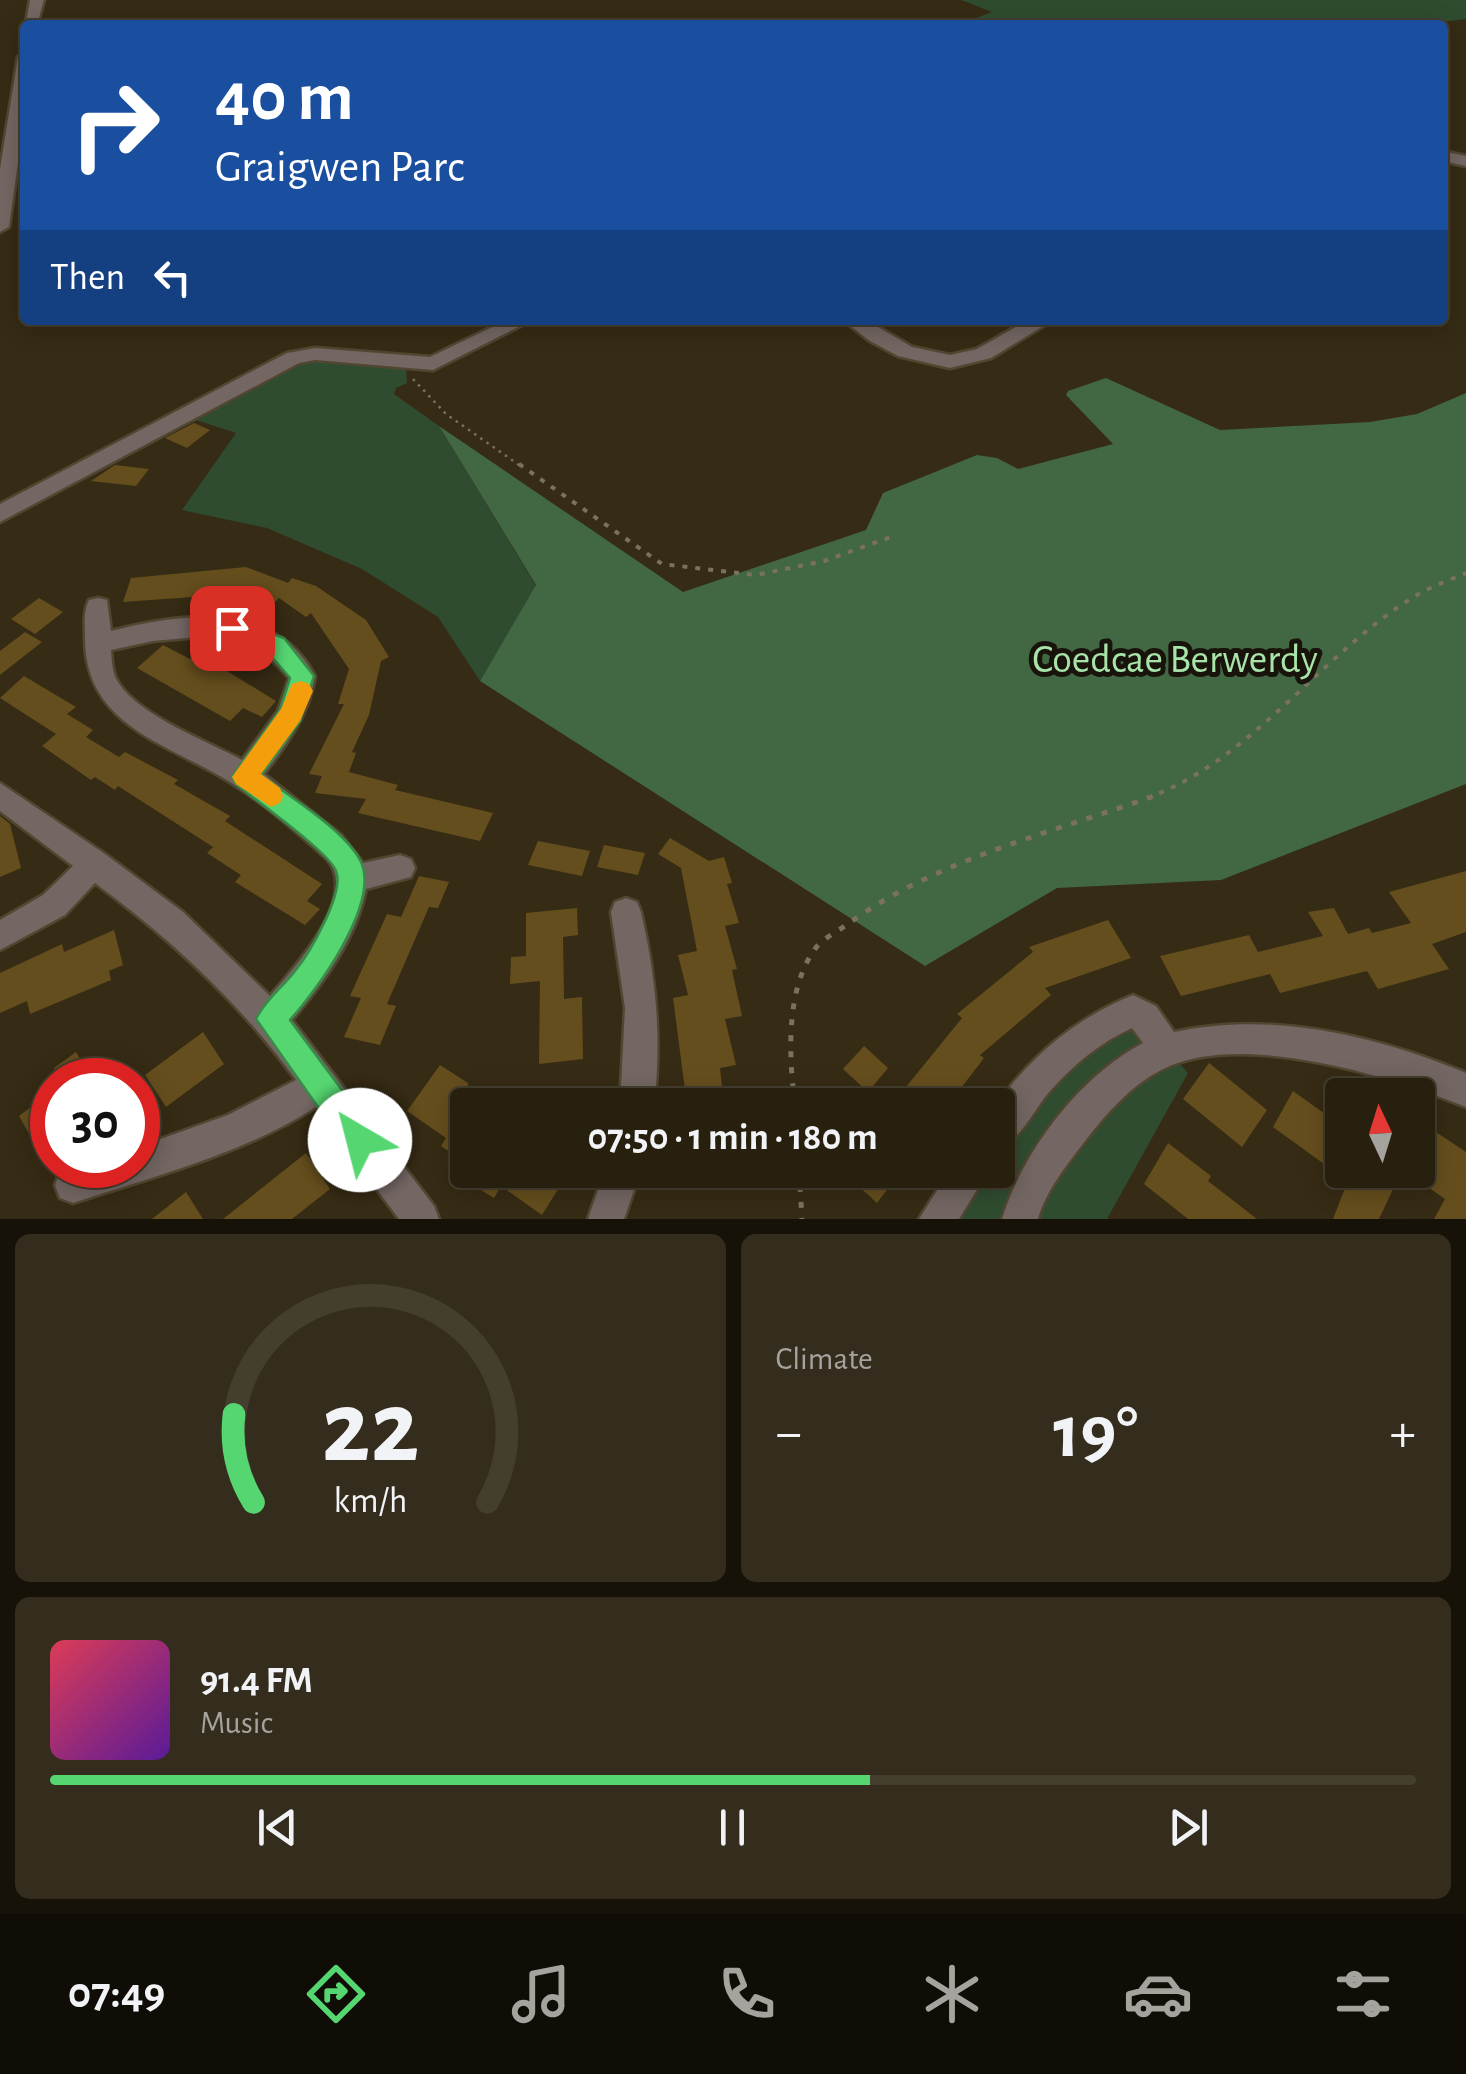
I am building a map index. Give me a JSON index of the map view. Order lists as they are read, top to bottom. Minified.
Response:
{"parks":["Coedcae Berwerdy"],"north":"top","page":{"turn":["40 m","Graigwen Parc"],"then":"Then","limit":"30","trip":"07:50 · 1 min · 180 m","tile":"Climate","heat":["−","19°","+"],"song":["91.4 FM","Music"],"tabs":"07:49","gauge":["22","km/h"]}}
